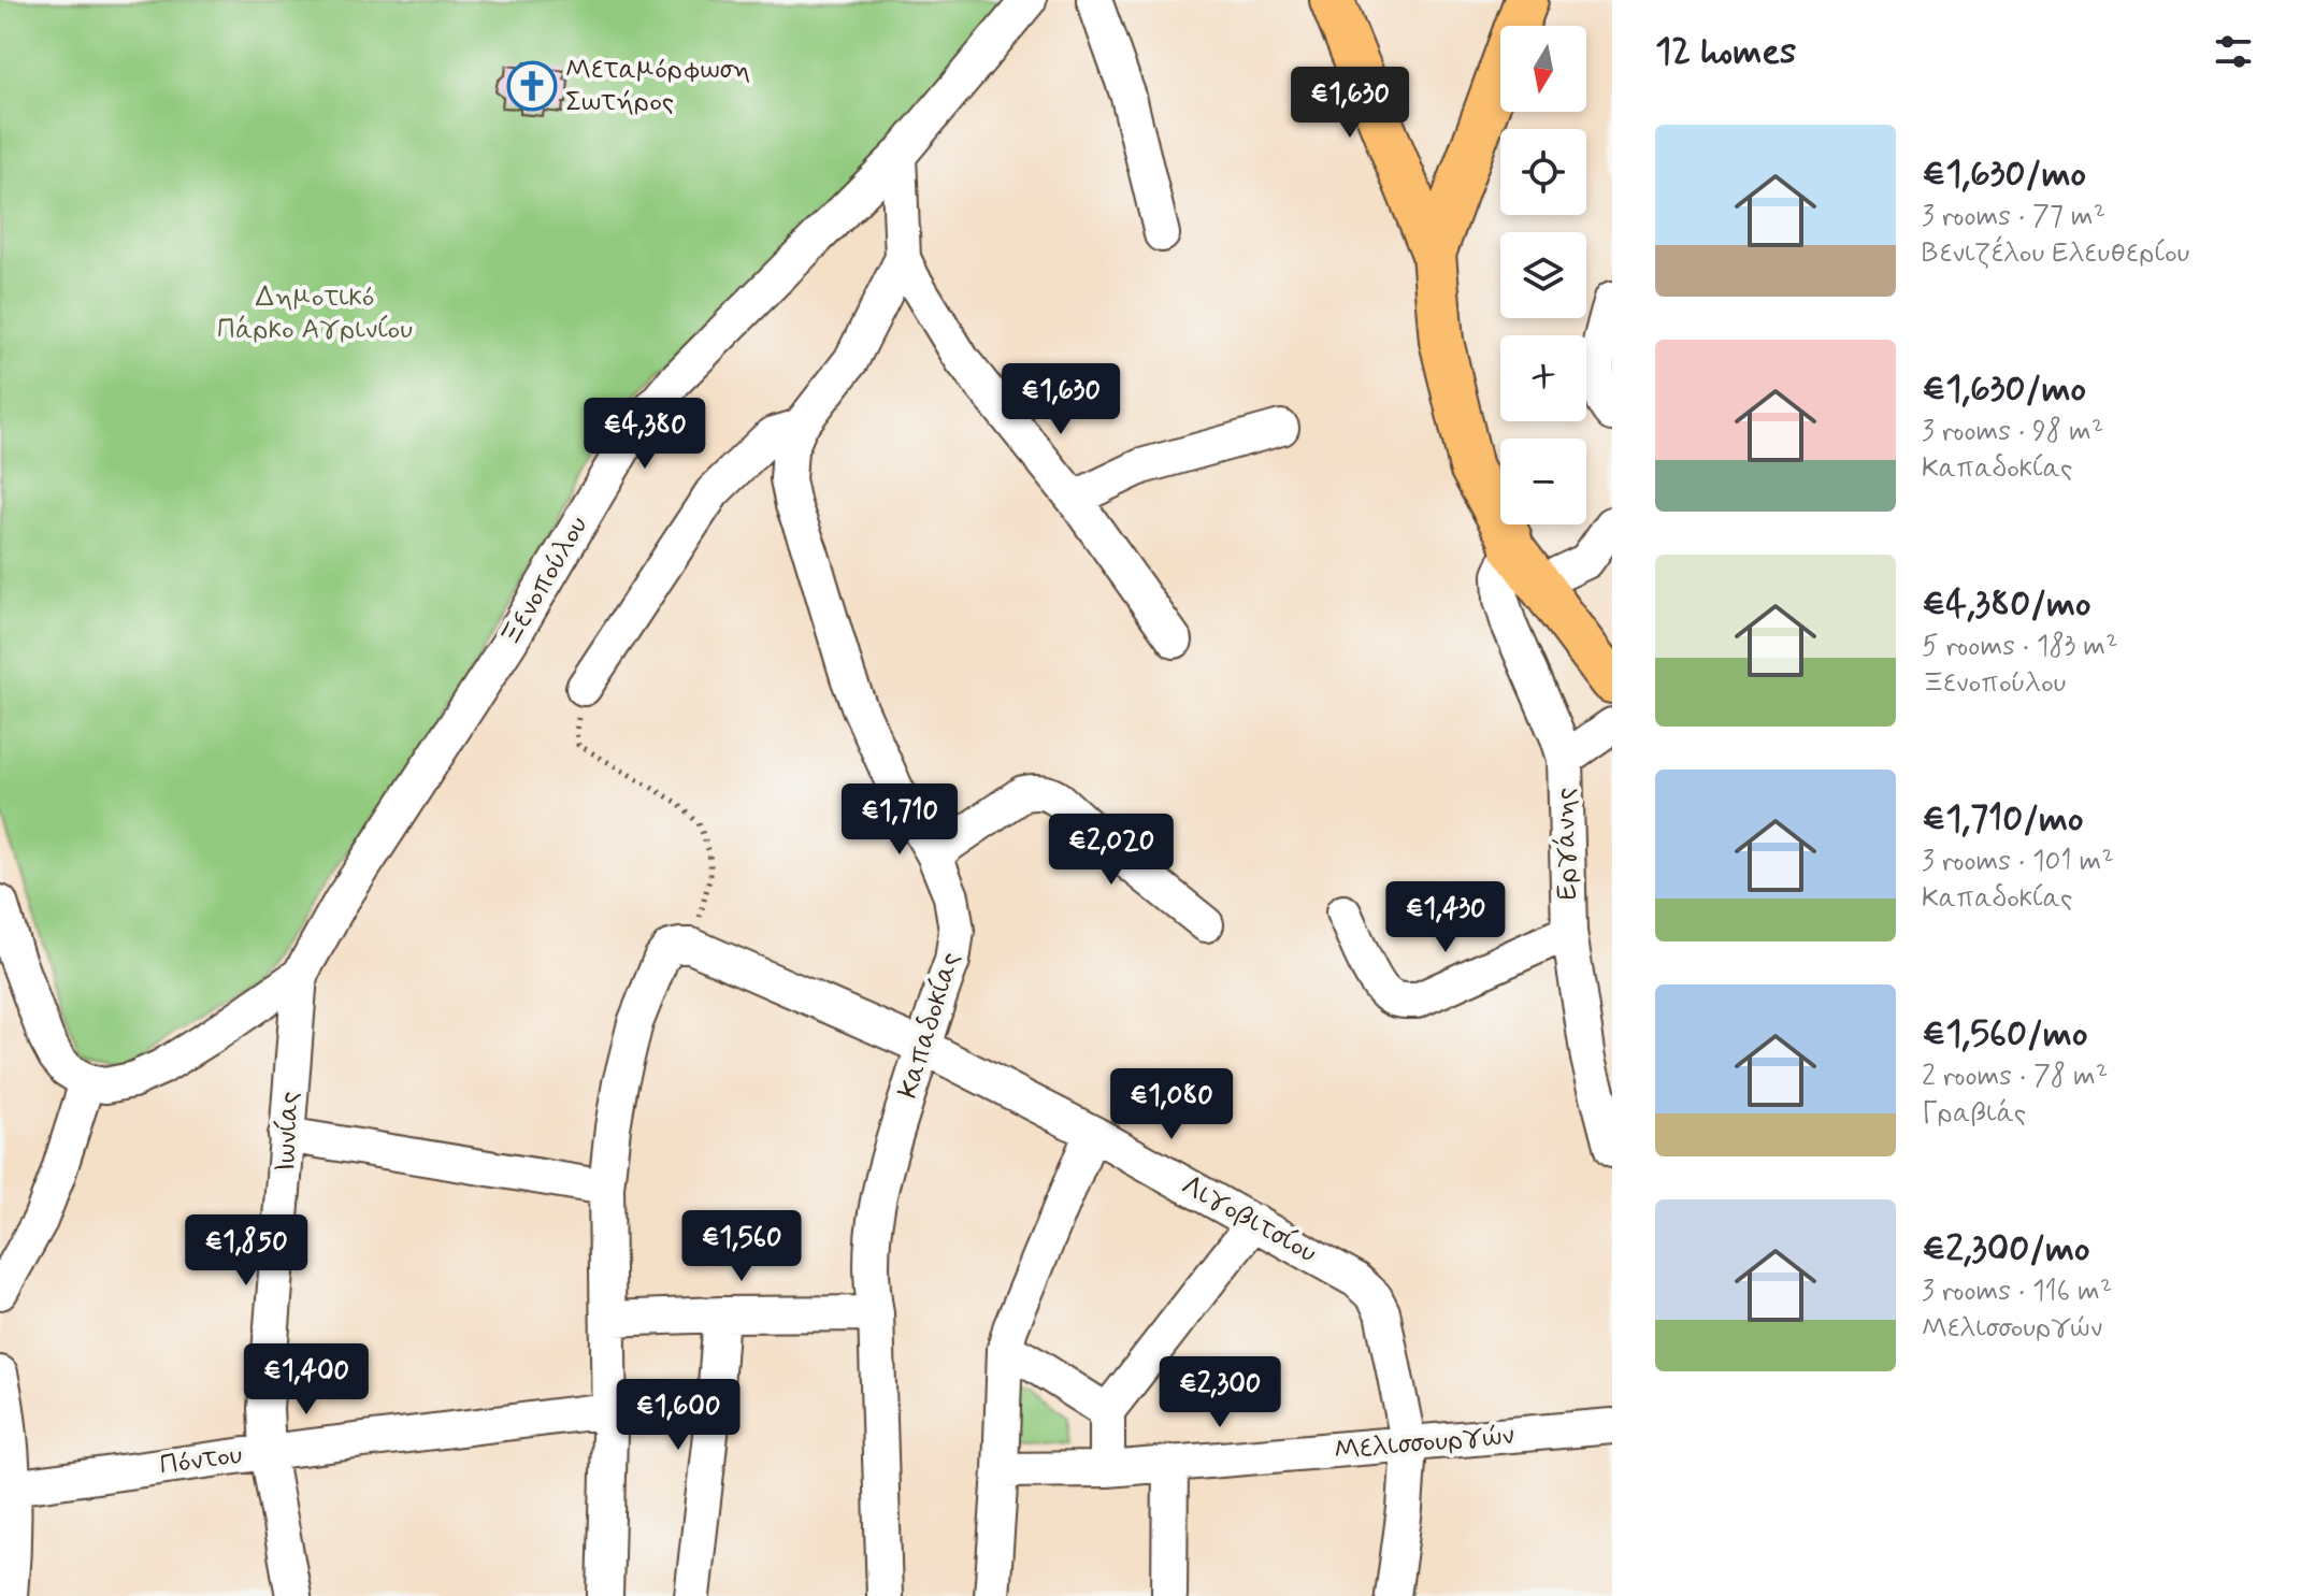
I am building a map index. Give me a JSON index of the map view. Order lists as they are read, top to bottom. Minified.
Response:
{"streets":{"street":["Ξενοπούλου","Εργάνης","Καπαδοκίας","Ιωνίας","Λιγοβιτσίου","Μελισσουργών","Πόντου"]},"crossings":[["Ξενοπούλου","Καπαδοκίας"],["Ξενοπούλου","Ιωνίας"],["Καπαδοκίας","Λιγοβιτσίου"],["Ιωνίας","Πόντου"],["Λιγοβιτσίου","Μελισσουργών"]],"parks":["Δημοτικό Πάρκο Αγρινίου"],"places":{"church":["Μεταμόρφωση Σωτήρος"]},"north":"bottom","page":{"heading":"12 homes","map_buttons":["+","−"],"price":["€1,630","€1,630","€4,380","€1,710","€2,020","€1,430","€1,080","€1,560","€1,850","€1,400","€2,300","€1,600"],"list":[{"name":"€1,630/mo","note":"3 rooms · 77 m² · Βενιζέλου Ελευθερίου"},{"name":"€1,630/mo","note":"3 rooms · 98 m² · Καπαδοκίας"},{"name":"€4,380/mo","note":"5 rooms · 183 m² · Ξενοπούλου"},{"name":"€1,710/mo","note":"3 rooms · 101 m² · Καπαδοκίας"},{"name":"€1,560/mo","note":"2 rooms · 78 m² · Γραβιάς"},{"name":"€2,300/mo","note":"3 rooms · 116 m² · Μελισσουργών"}]}}
